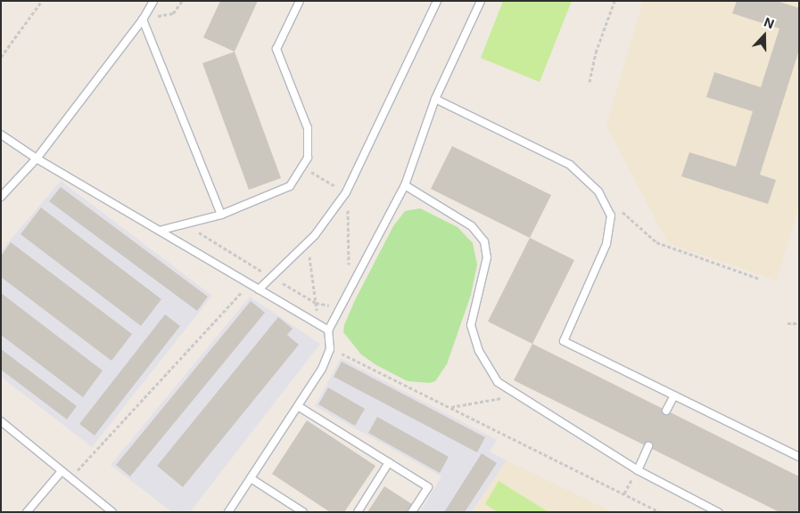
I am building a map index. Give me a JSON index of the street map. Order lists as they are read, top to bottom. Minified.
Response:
{"north":"top"}
